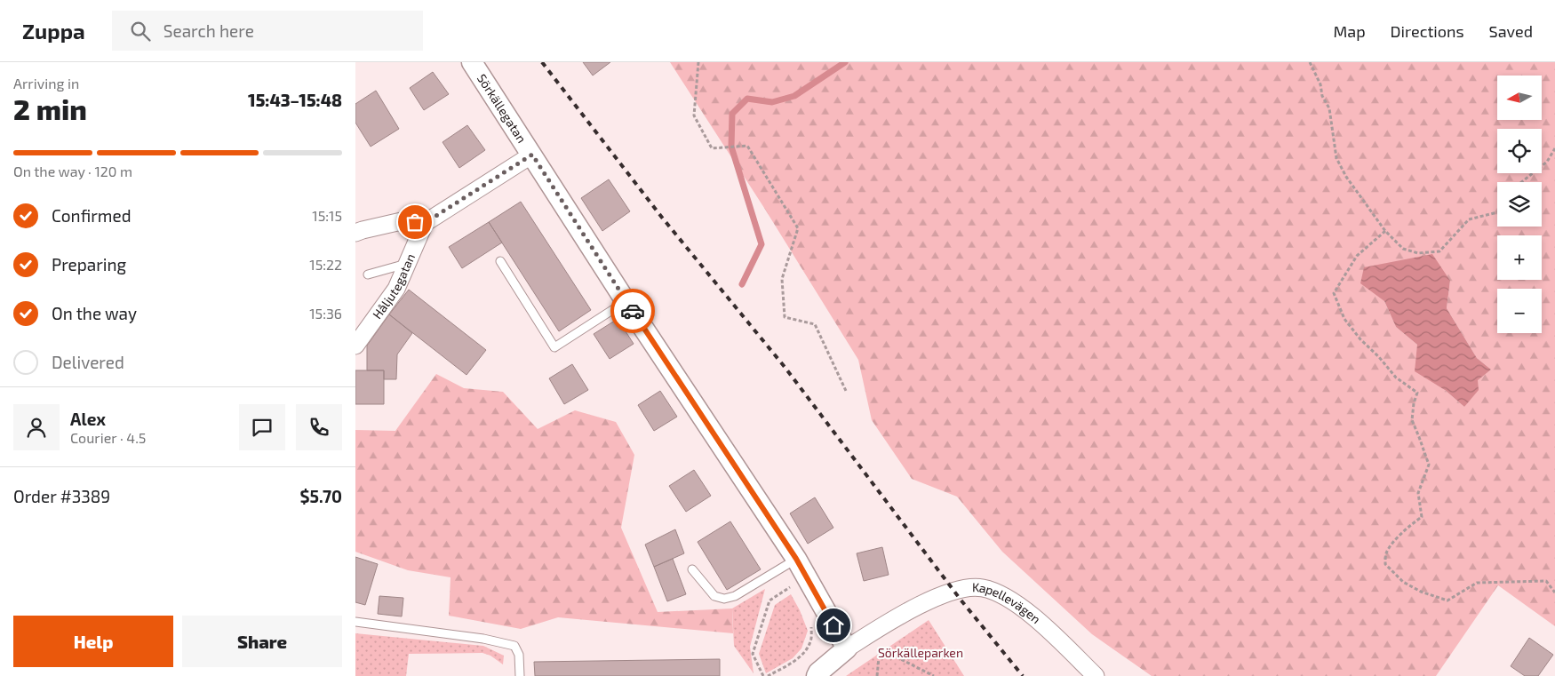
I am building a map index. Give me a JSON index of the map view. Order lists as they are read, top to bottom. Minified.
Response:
{"streets":{"street":["Sörkällegatan","Håljutegatan","Kapellevägen"]},"crossings":[["Sörkällegatan","Kapellevägen"]],"parks":["Sörkälleparken"],"north":"left","page":{"header":"Zuppa","search":"Search here","nav":["Map","Directions","Saved"],"heading":["2 min","Arriving in","15:43–15:48"],"panel":["Alex","Courier · 4.5","Order #3389","$5.70"],"map_buttons":["+","−"],"bar":"On the way · 120 m","list":[["Confirmed","15:15"],["Preparing","15:22"],["On the way","15:36"],"Delivered"],"buttons":["Help","Share"]}}
